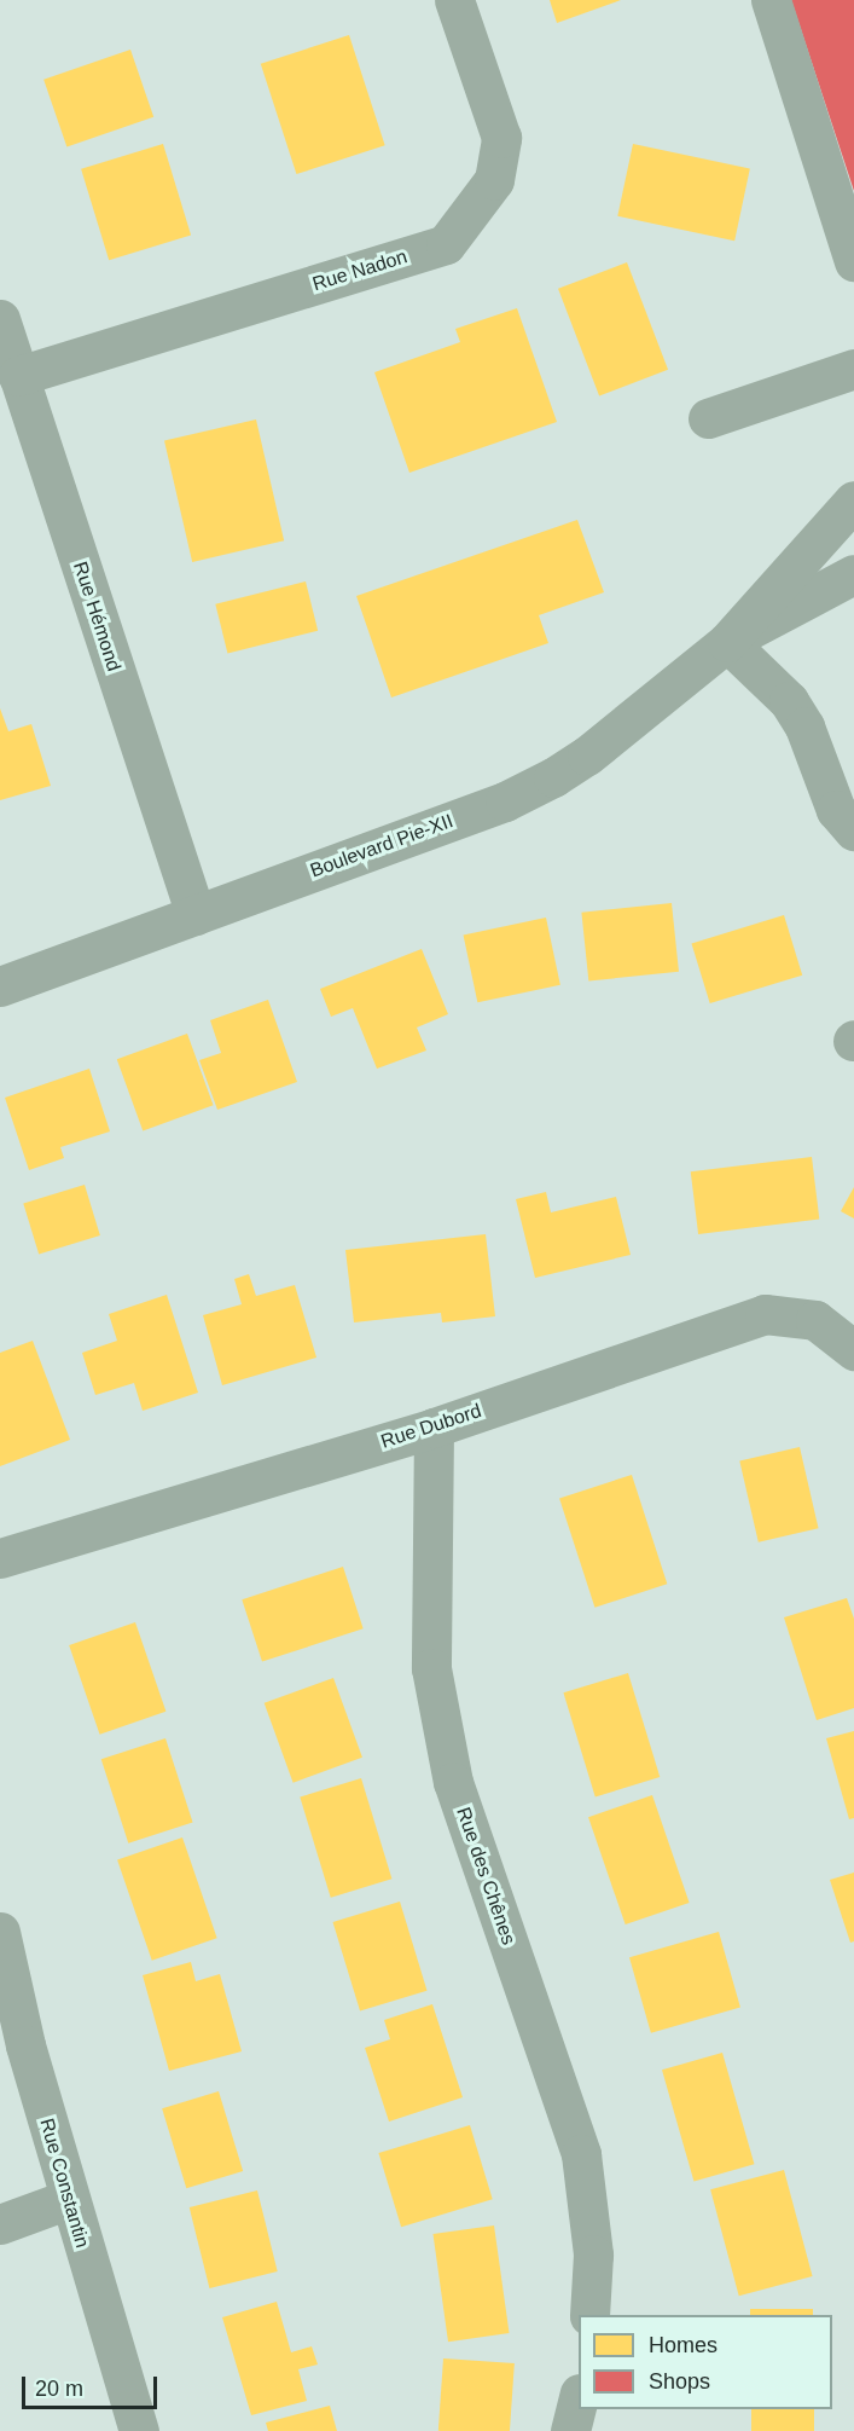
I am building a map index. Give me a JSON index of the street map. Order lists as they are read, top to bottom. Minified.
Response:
{"streets":{"street":["Rue Nadon","Rue Hémond","Boulevard Pie-XII","Rue Dubord","Rue des Chênes","Rue Constantin"]},"crossings":[["Rue Nadon","Rue Hémond"],["Rue Hémond","Boulevard Pie-XII"],["Rue Dubord","Rue des Chênes"]],"legend":["Homes","Shops"],"scale_bar":"20 m"}
